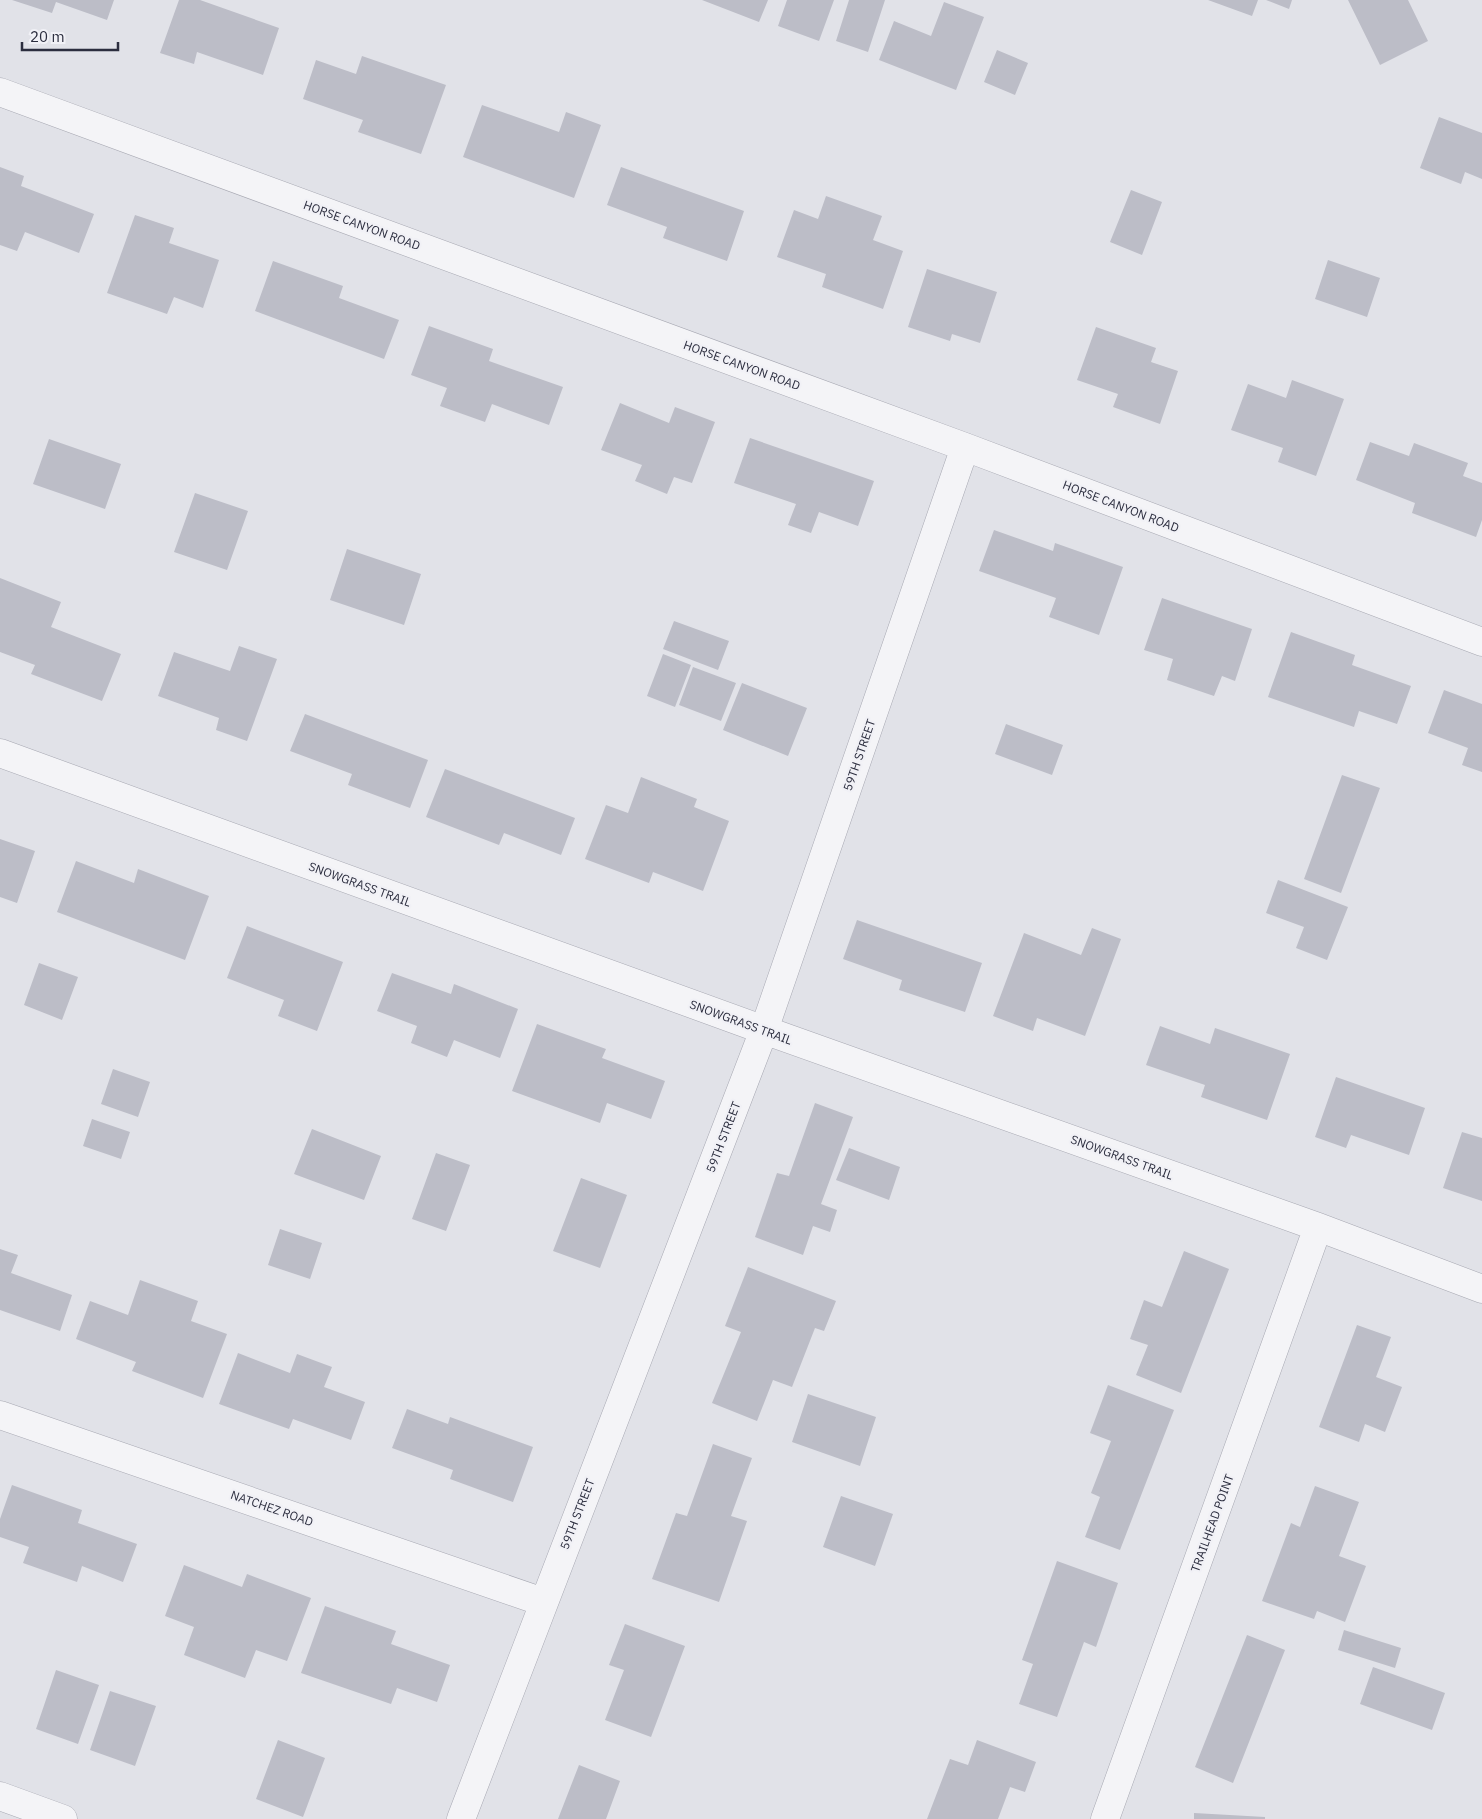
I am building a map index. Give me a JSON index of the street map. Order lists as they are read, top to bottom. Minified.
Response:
{"streets":{"street":["HORSE CANYON ROAD","59TH STREET","SNOWGRASS TRAIL","NATCHEZ ROAD","TRAILHEAD POINT"]},"crossings":[["HORSE CANYON ROAD","59TH STREET"],["59TH STREET","SNOWGRASS TRAIL"],["59TH STREET","NATCHEZ ROAD"],["SNOWGRASS TRAIL","TRAILHEAD POINT"]],"scale_bar":"20 m"}
